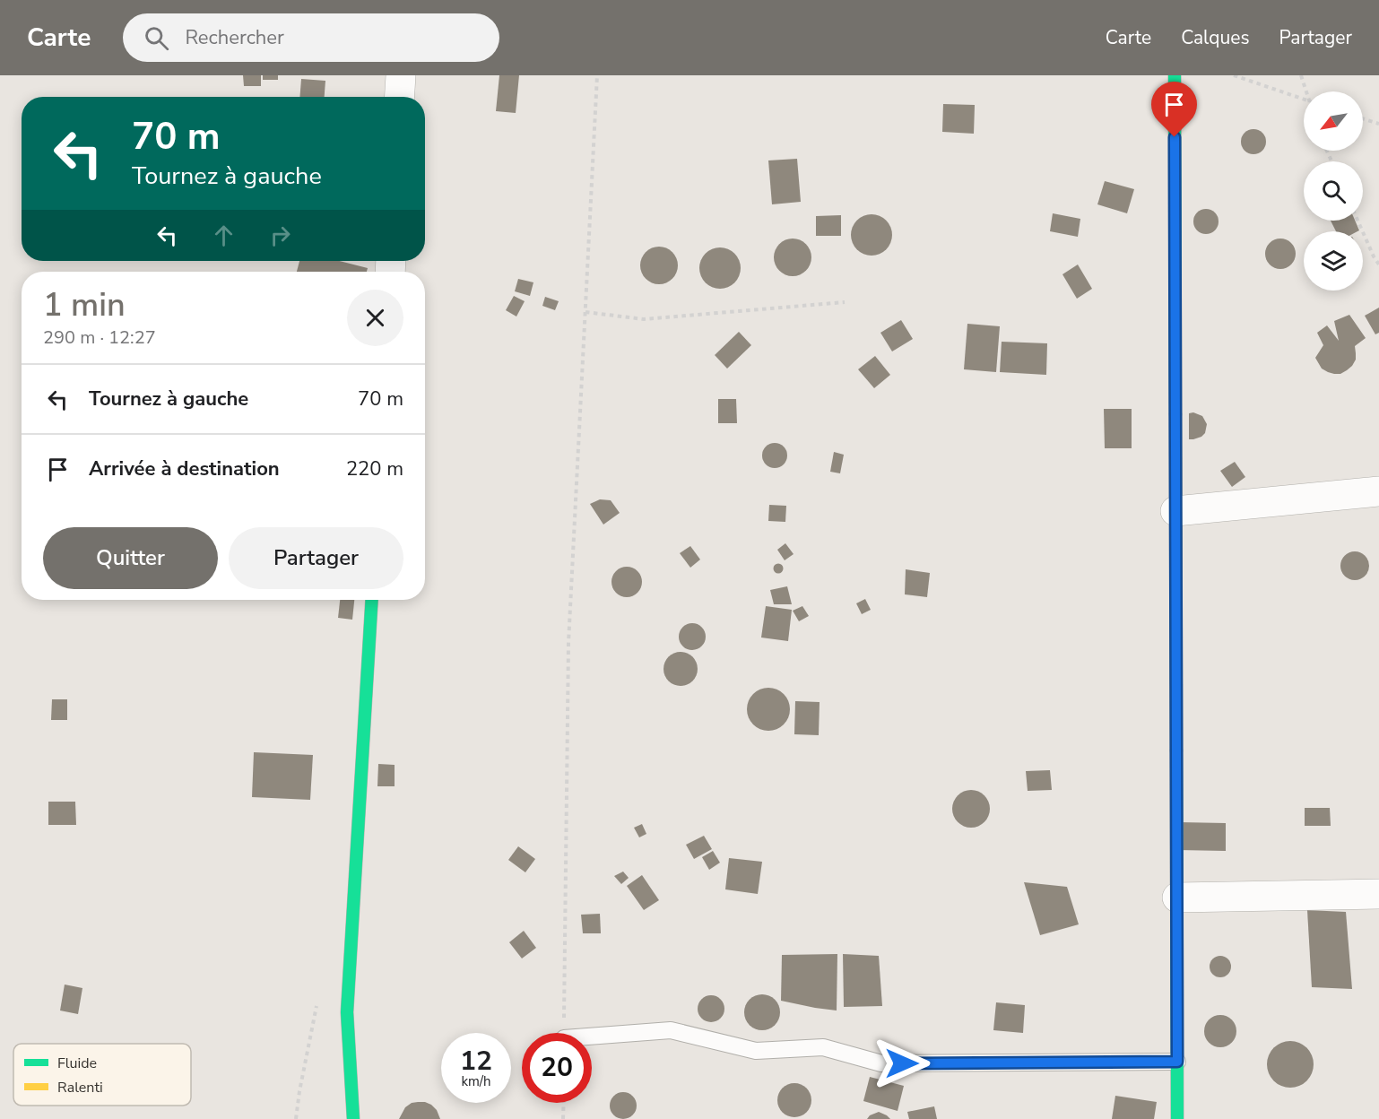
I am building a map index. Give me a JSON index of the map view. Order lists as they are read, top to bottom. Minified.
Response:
{"legend":["Fluide","Ralenti"],"north":"bottom left","page":{"header":"Carte","search":"Rechercher","nav":["Carte","Calques","Partager"],"turn":["70 m","Tournez à gauche"],"heading":["1 min","290 m · 12:27"],"list":[{"name":"Tournez à gauche","value":"70 m"},{"name":"Arrivée à destination","value":"220 m"}],"buttons":["Quitter","Partager"],"speed":"12 km/h","limit":"20"}}
